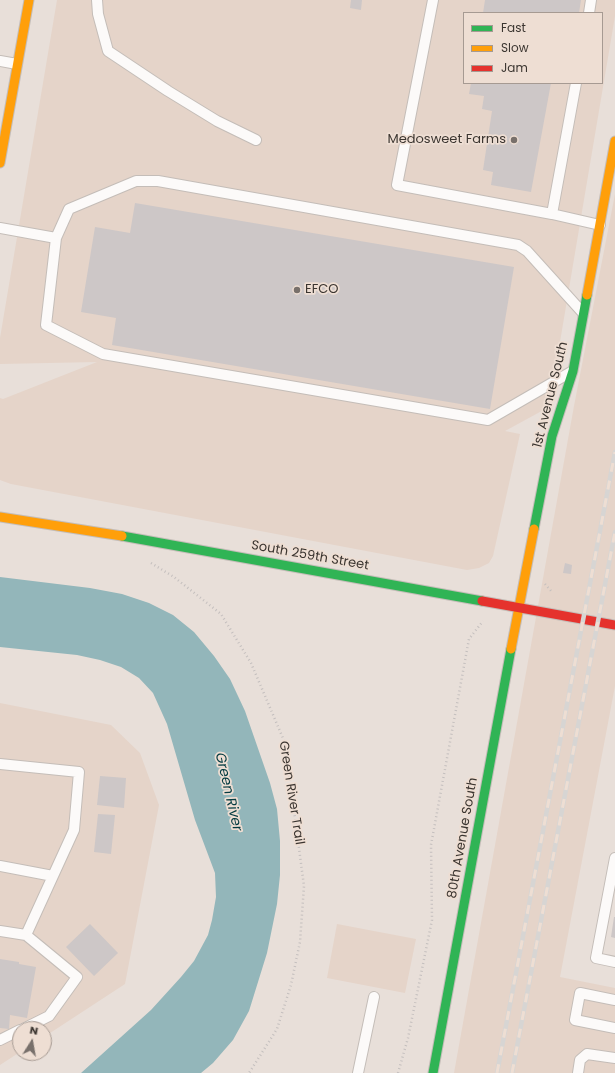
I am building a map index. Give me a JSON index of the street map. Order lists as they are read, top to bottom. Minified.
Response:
{"streets":{"street":["1st Avenue South","South 259th Street","80th Avenue South"],"path":["Green River Trail"]},"crossings":[["1st Avenue South","South 259th Street"],["1st Avenue South","80th Avenue South"],["South 259th Street","80th Avenue South"]],"water":["Green River"],"places":["Medosweet Farms","EFCO"],"legend":["Fast","Slow","Jam"],"north":"top"}
